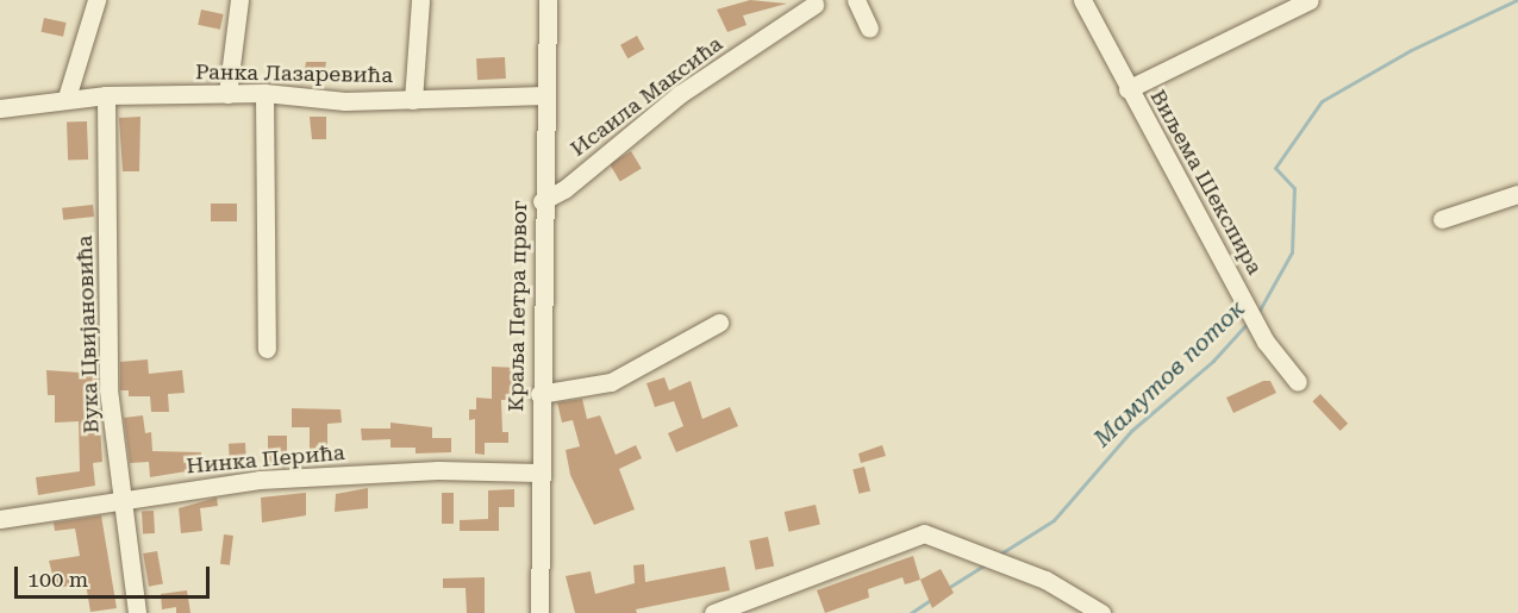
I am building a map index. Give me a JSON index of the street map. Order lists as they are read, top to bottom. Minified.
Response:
{"streets":{"street":["Ранка Лазаревића","Исаила Максића","Виљема Шекспира","Краља Петра првог","Вука Цвијановића","Нинка Перића"]},"crossings":[["Ранка Лазаревића","Краља Петра првог"],["Ранка Лазаревића","Вука Цвијановића"],["Исаила Максића","Краља Петра првог"],["Краља Петра првог","Нинка Перића"],["Вука Цвијановића","Нинка Перића"]],"water":["Мамутов поток"],"scale_bar":"100 m"}
